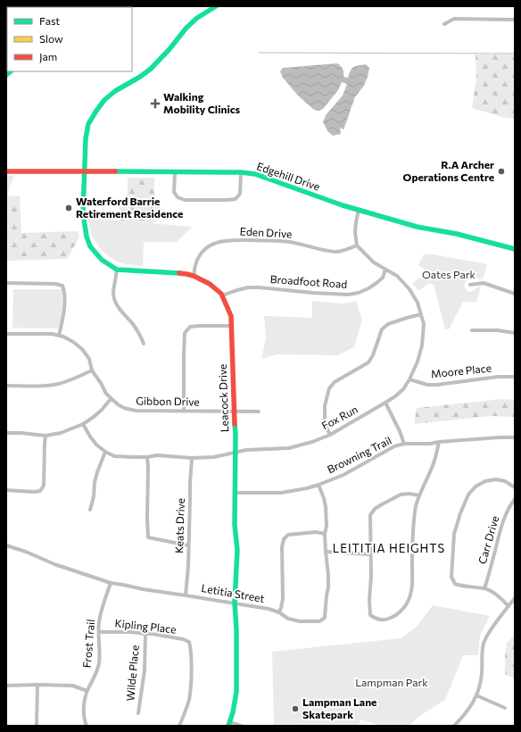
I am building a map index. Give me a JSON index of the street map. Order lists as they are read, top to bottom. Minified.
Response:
{"streets":{"main road":["Edgehill Drive","Leacock Drive"],"street":["Eden Drive","Broadfoot Road","Moore Place","Gibbon Drive","Fox Run","Browning Trail","Keats Drive","Carr Drive","Letitia Street","Kipling Place","Frost Trail","Wilde Place"]},"crossings":[["Edgehill Drive","Leacock Drive"],["Eden Drive","Leacock Drive"],["Eden Drive","Fox Run"],["Broadfoot Road","Leacock Drive"],["Broadfoot Road","Fox Run"],["Moore Place","Fox Run"],["Leacock Drive","Gibbon Drive"],["Leacock Drive","Fox Run"],["Leacock Drive","Browning Trail"],["Leacock Drive","Letitia Street"],["Fox Run","Keats Drive"],["Browning Trail","Letitia Street"],["Keats Drive","Letitia Street"],["Letitia Street","Frost Trail"],["Kipling Place","Frost Trail"],["Kipling Place","Wilde Place"]],"districts":["LEITITIA HEIGHTS"],"parks":["Oates Park","Lampman Park"],"places":{"health":["Walking Mobility Clinics"],"other":["R.A Archer Operations Centre","Waterford Barrie Retirement Residence","Lampman Lane Skatepark"]},"legend":["Fast","Slow","Jam"]}
